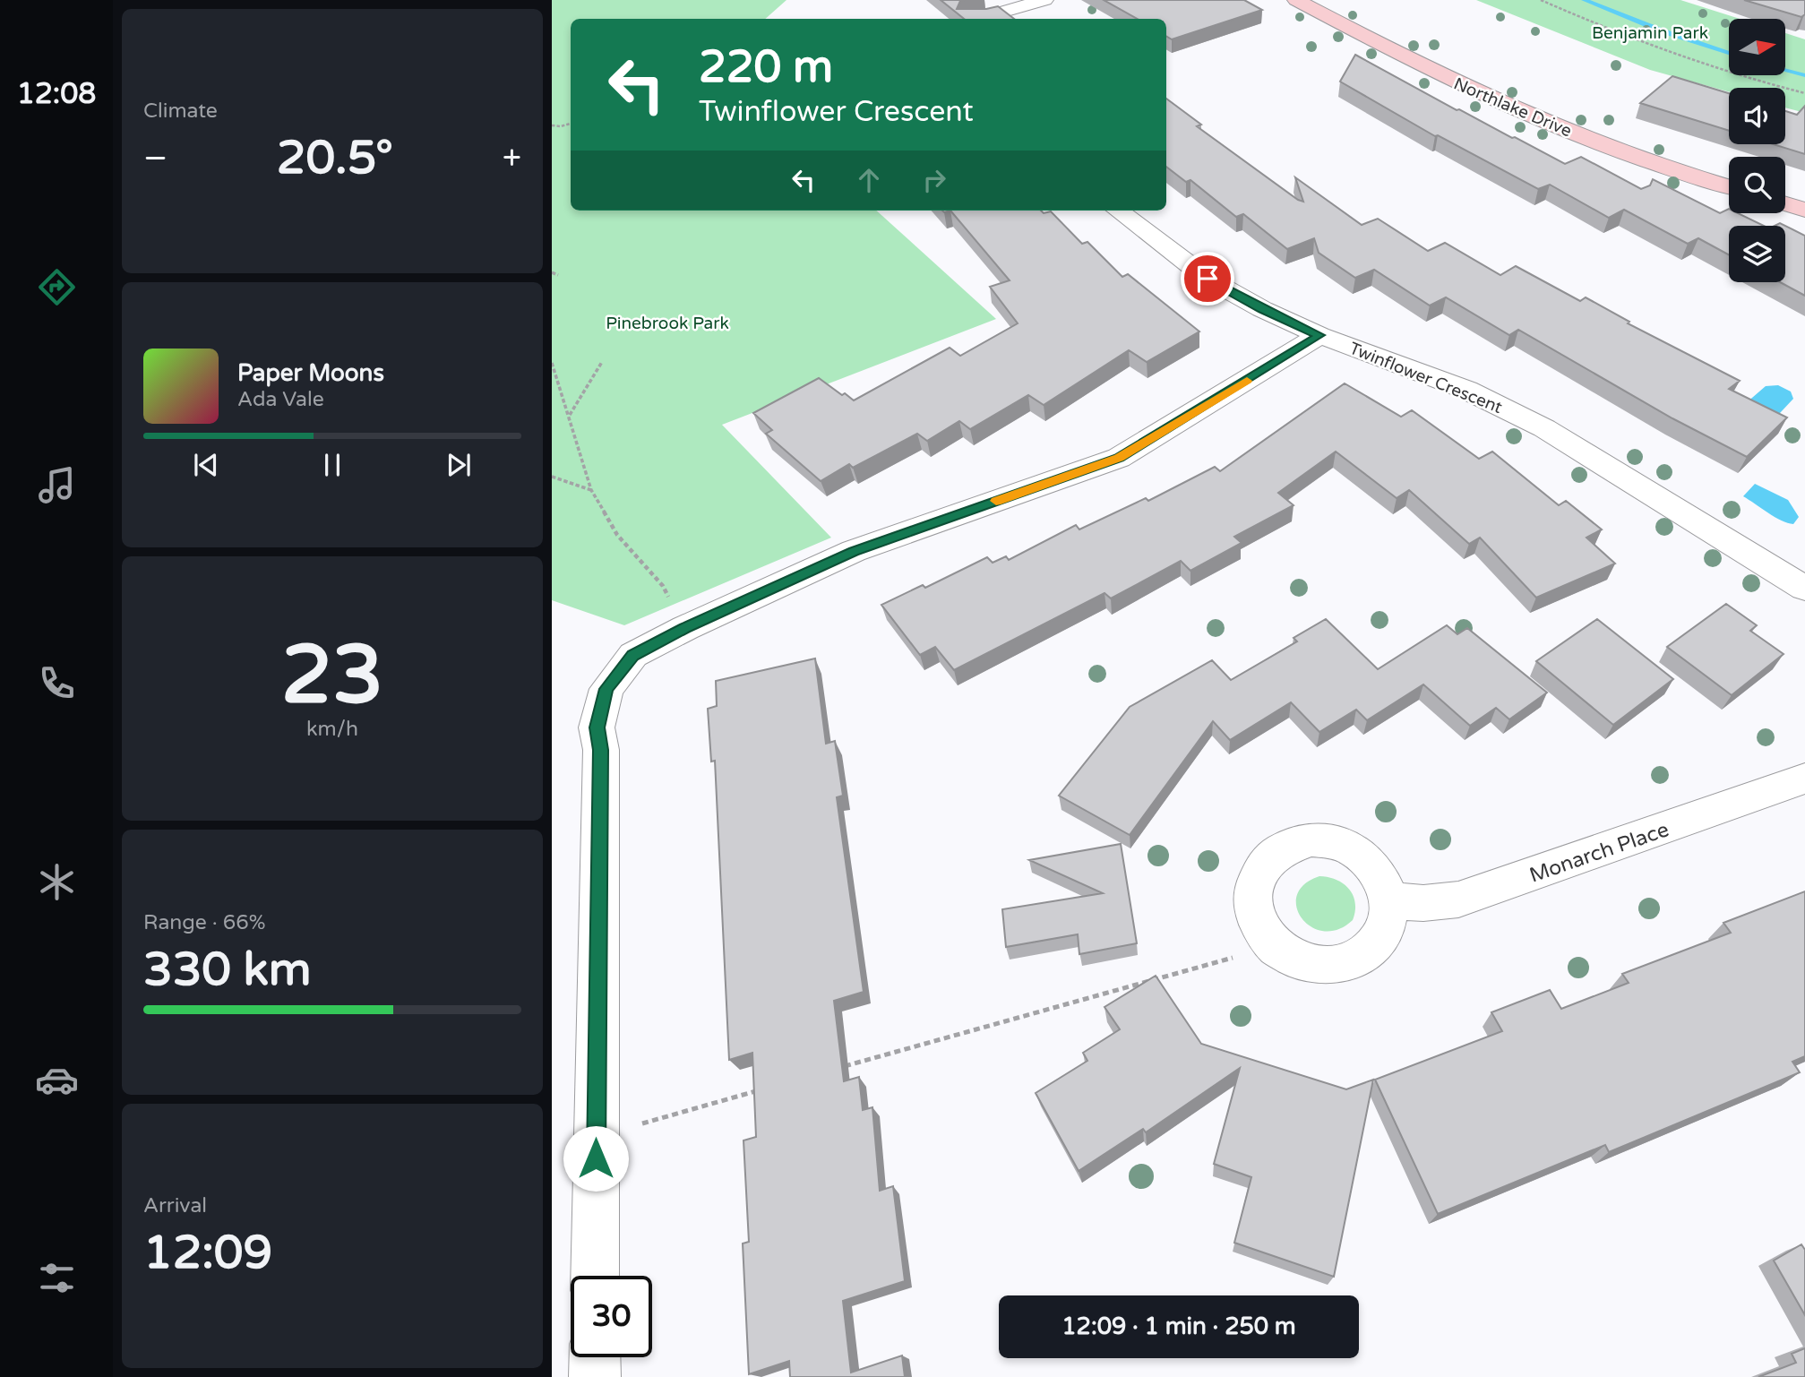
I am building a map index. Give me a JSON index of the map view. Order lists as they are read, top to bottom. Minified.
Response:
{"streets":{"street":["Northlake Drive","Twinflower Crescent","Monarch Place"]},"parks":["Benjamin Park","Pinebrook Park"],"north":"right","page":{"tabs":"12:08","tile":["Climate",["23","km/h"],["Range · 66%","330 km"],["Arrival","12:09"]],"turn":["220 m","Twinflower Crescent"],"heat":["−","20.5°","+"],"song":["Paper Moons","Ada Vale"],"limit":"30","trip":"12:09 · 1 min · 250 m"}}
